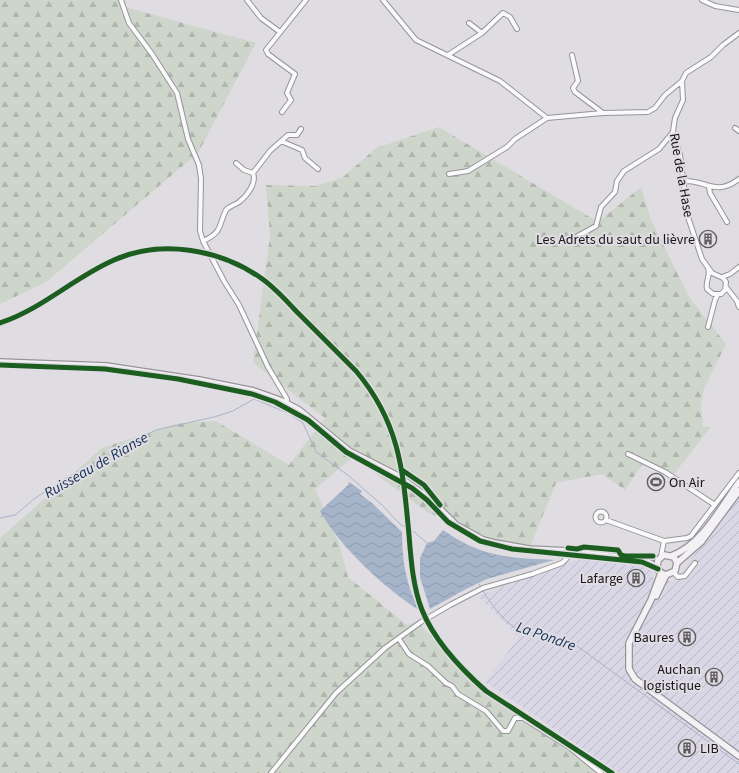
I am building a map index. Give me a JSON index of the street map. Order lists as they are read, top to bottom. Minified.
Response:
{"streets":{"street":["Rue de la Hase"]},"water":["Ruisseau de Rianse","La Pondre"],"places":{"building":["Les Adrets du saut du lièvre","Lafarge","Baures","Auchan logistique","LIB"],"sports":["On Air"]}}
